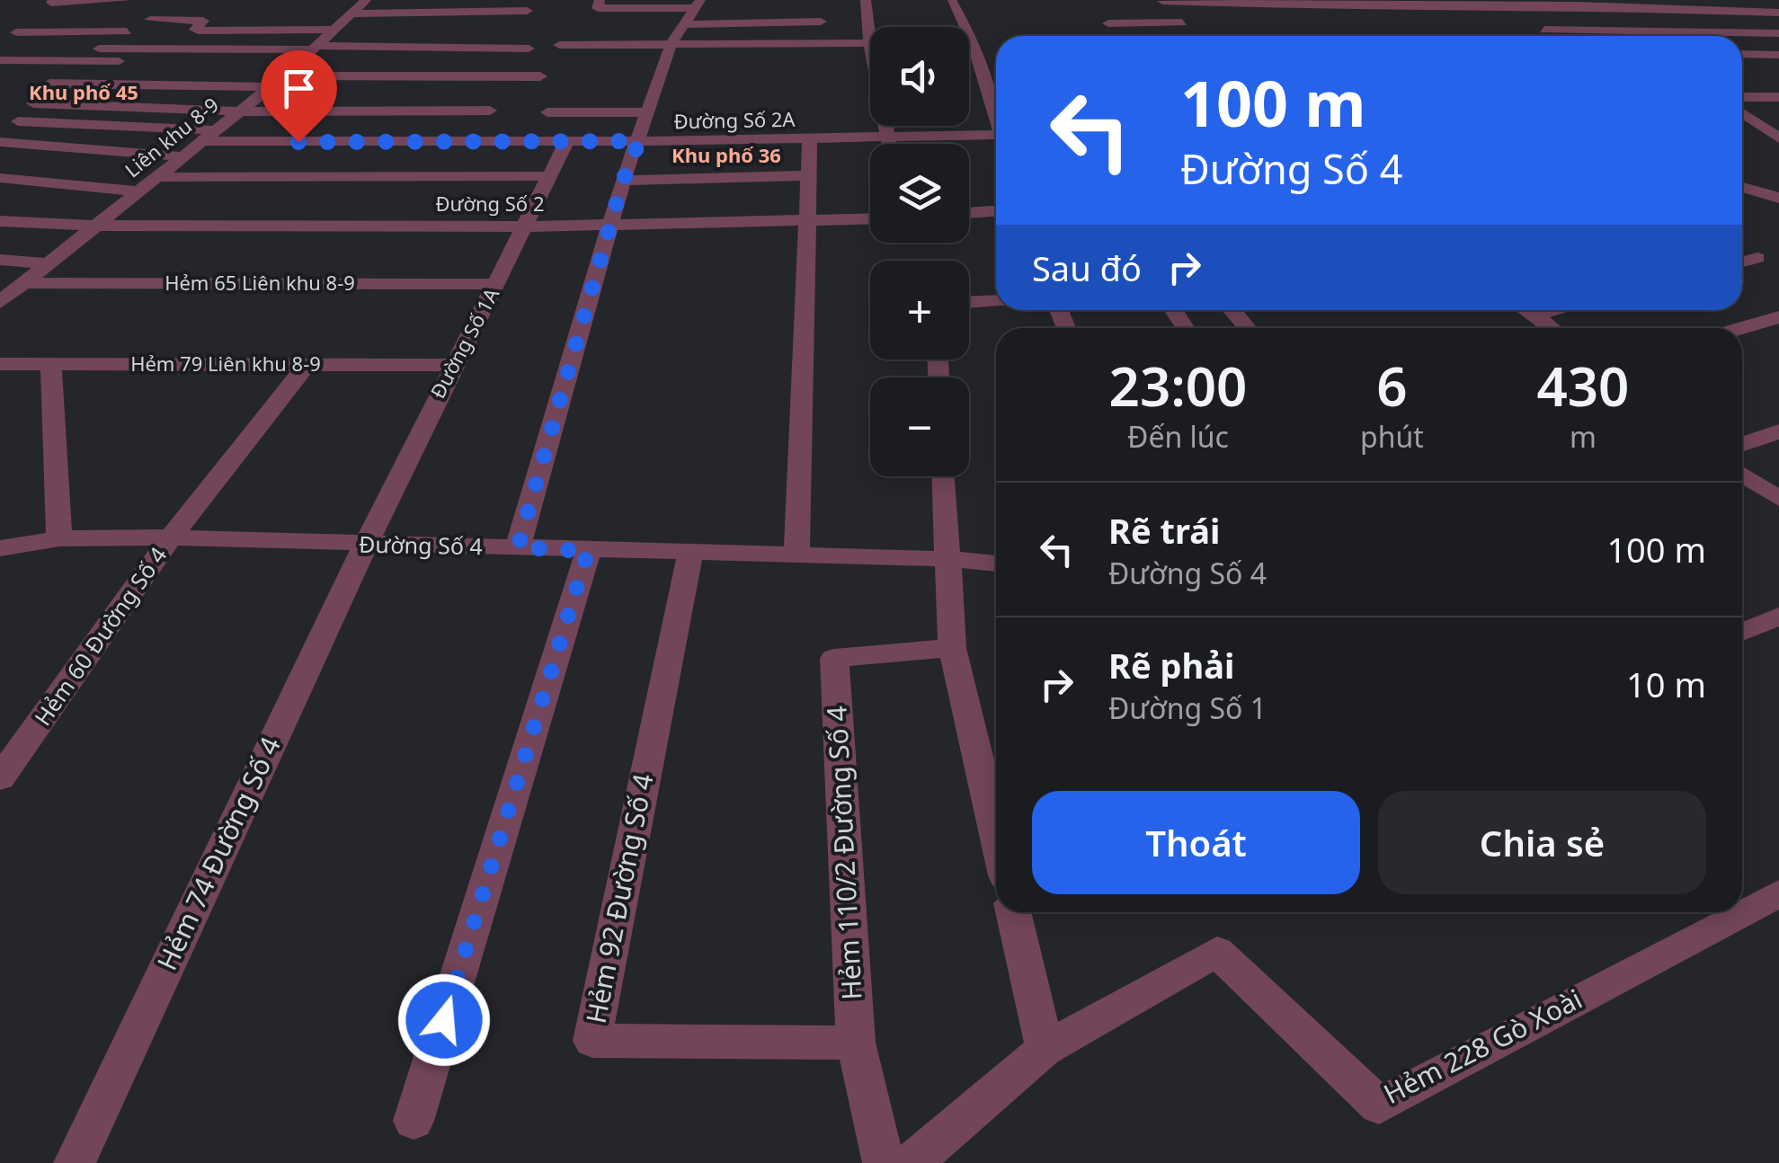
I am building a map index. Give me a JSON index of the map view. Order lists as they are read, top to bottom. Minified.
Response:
{"streets":{"street":["Đường Số 2A","Liên khu 8-9","Đường Số 2","Hẻm 65 Liên khu 8-9","Đường Số 1A","Hẻm 79 Liên khu 8-9","Đường Số 4","Hẻm 60 Đường Số 4","Hẻm 110/2 Đường Số 4","Hẻm 74 Đường Số 4","Hẻm 92 Đường Số 4","Hẻm 228 Gò Xoài"]},"crossings":[["Đường Số 2A","Liên khu 8-9"],["Đường Số 2A","Đường Số 1A"],["Liên khu 8-9","Đường Số 2"],["Liên khu 8-9","Hẻm 65 Liên khu 8-9"],["Đường Số 2","Đường Số 1A"],["Hẻm 65 Liên khu 8-9","Đường Số 1A"],["Đường Số 1A","Hẻm 79 Liên khu 8-9"],["Đường Số 1A","Đường Số 4"],["Đường Số 1A","Hẻm 74 Đường Số 4"],["Hẻm 79 Liên khu 8-9","Hẻm 60 Đường Số 4"],["Đường Số 4","Hẻm 60 Đường Số 4"],["Đường Số 4","Hẻm 74 Đường Số 4"],["Đường Số 4","Hẻm 92 Đường Số 4"],["Hẻm 110/2 Đường Số 4","Hẻm 92 Đường Số 4"]],"districts":["Khu phố 45","Khu phố 36"],"page":{"map_buttons":["+","−"],"turn":["100 m","Đường Số 4"],"then":"Sau đó","eta":["23:00","Đến lúc","6","phút","430","m"],"list":[{"name":"Rẽ trái","note":"Đường Số 4","value":"100 m"},{"name":"Rẽ phải","note":"Đường Số 1","value":"10 m"}],"buttons":["Thoát","Chia sẻ"]}}
